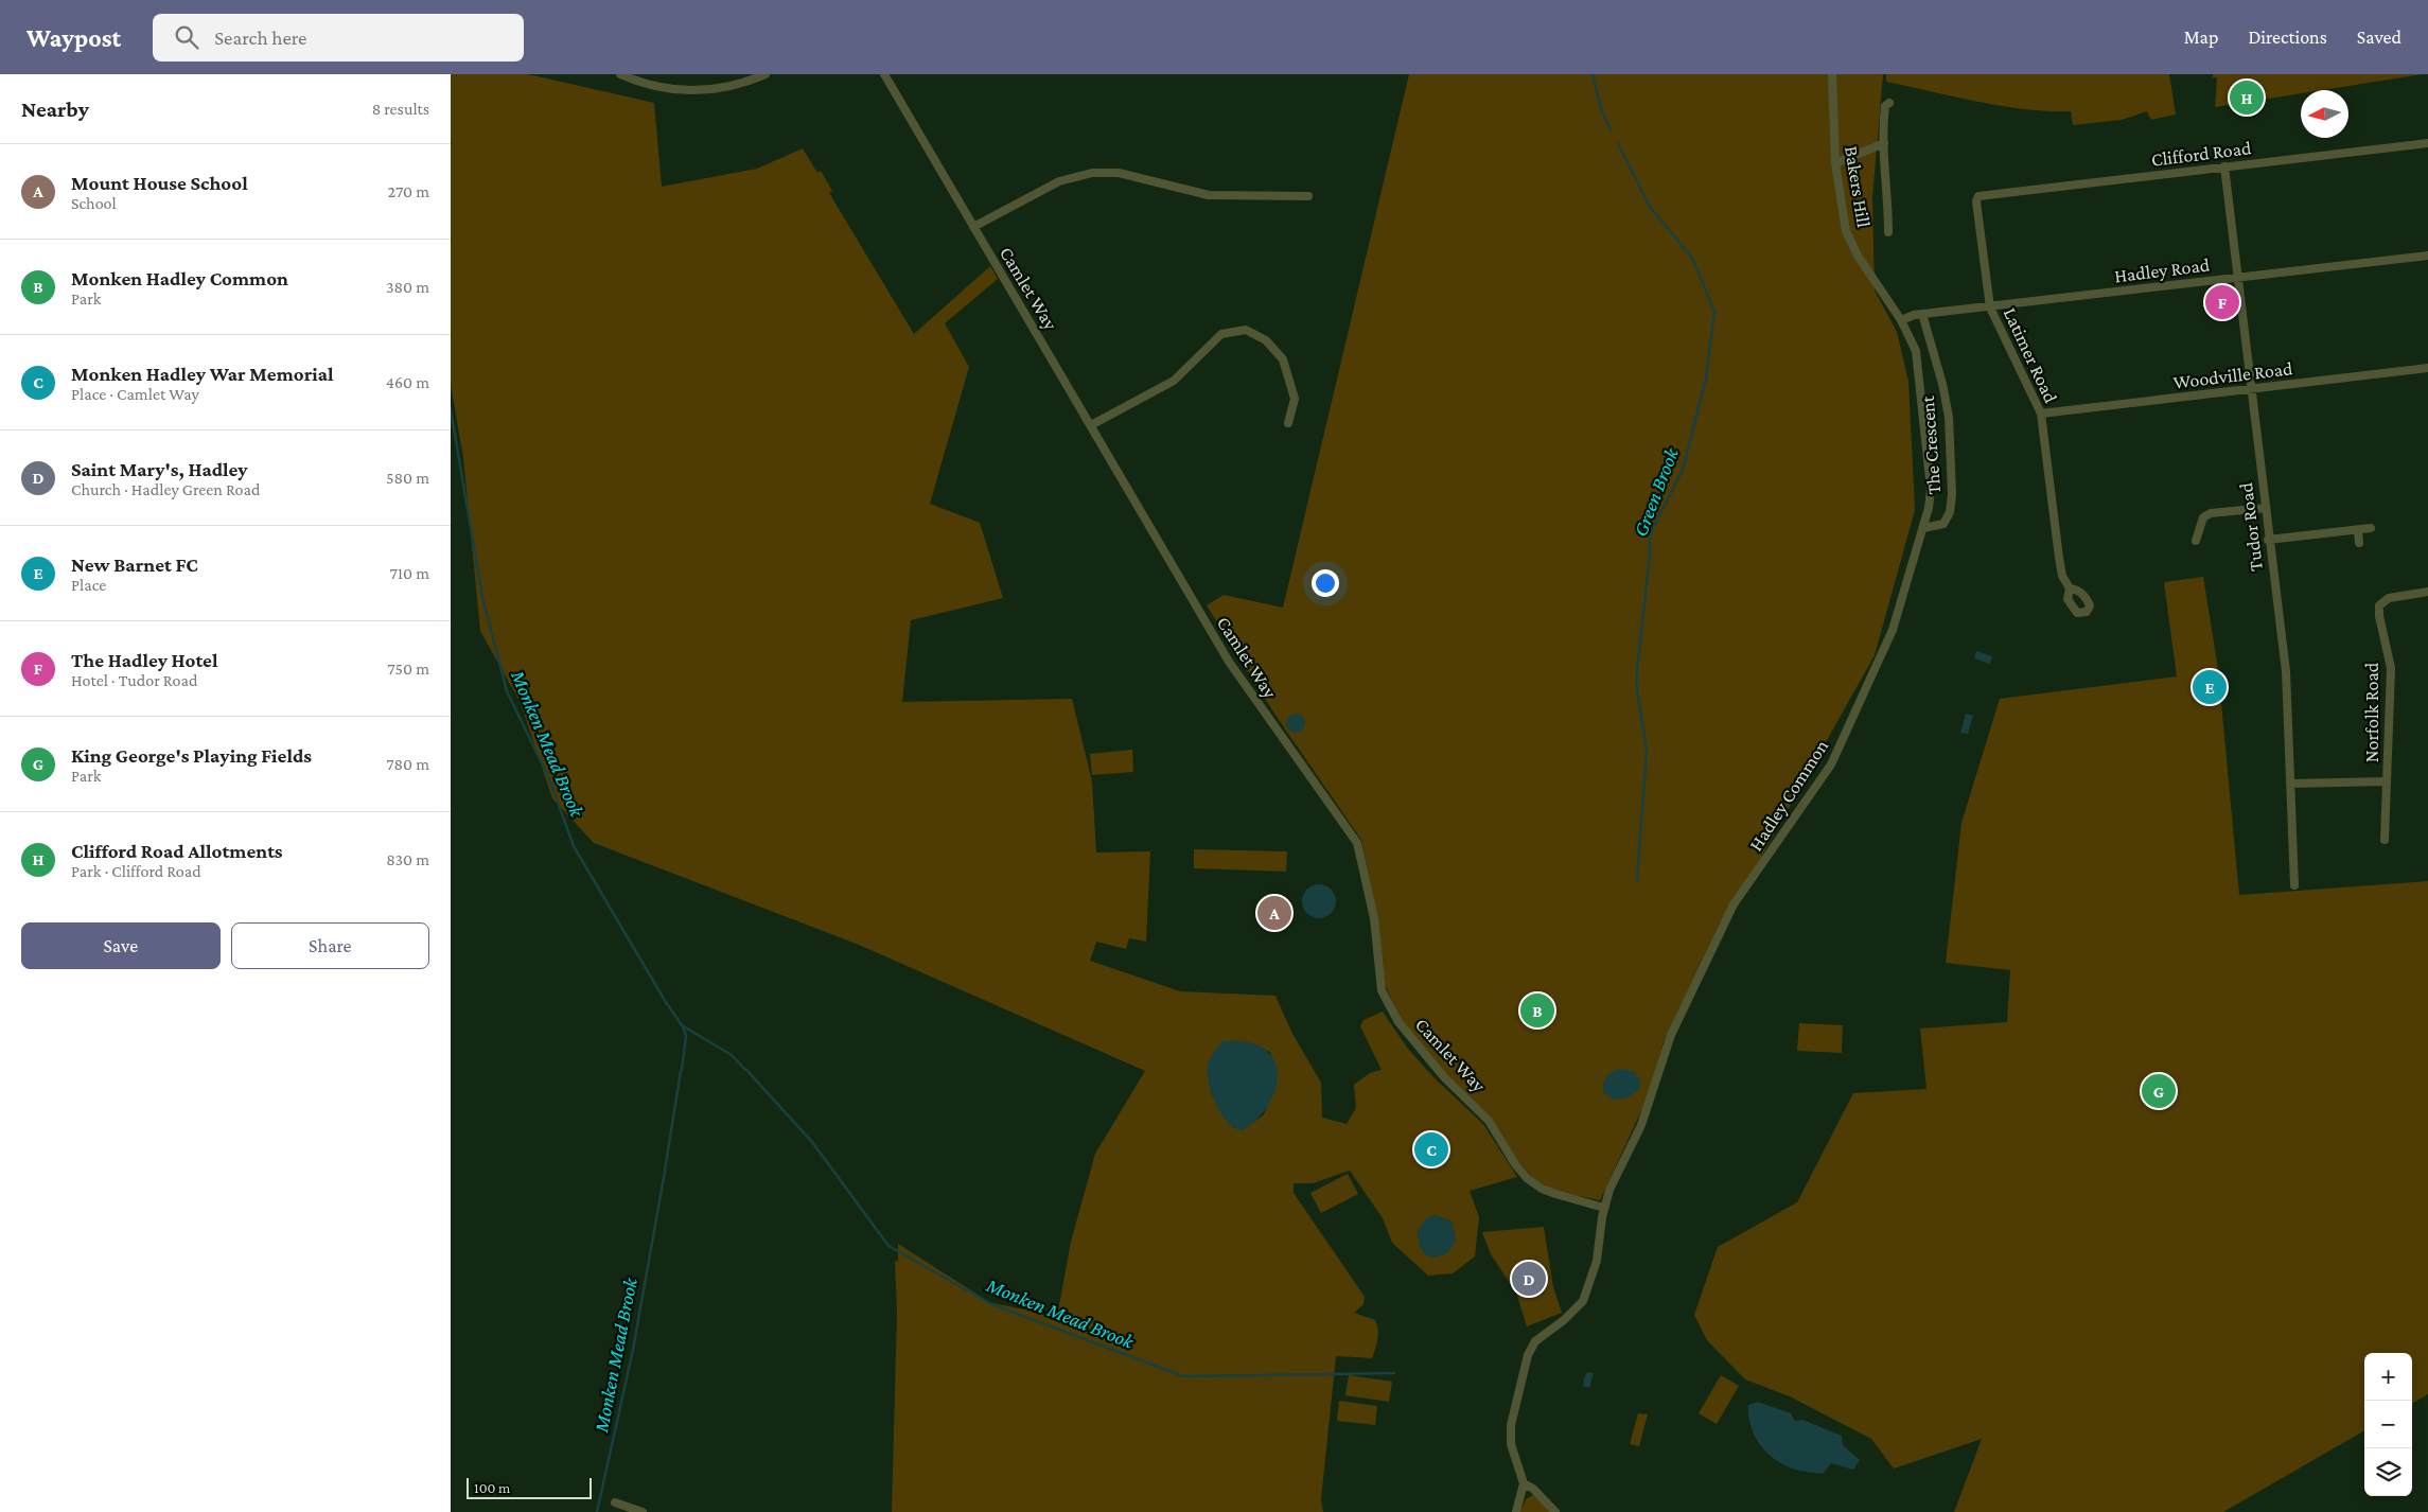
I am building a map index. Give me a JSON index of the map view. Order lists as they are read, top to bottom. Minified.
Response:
{"streets":{"street":["Clifford Road","Bakers Hill","Hadley Road","Camlet Way","Latimer Road","Woodville Road","The Crescent","Tudor Road","Norfolk Road","Hadley Common"]},"crossings":[["Clifford Road","Latimer Road"],["Clifford Road","Tudor Road"],["Bakers Hill","Hadley Road"],["Bakers Hill","Hadley Common"],["Hadley Road","Latimer Road"],["Hadley Road","The Crescent"],["Hadley Road","Tudor Road"],["Hadley Road","Hadley Common"],["Camlet Way","Hadley Common"],["Latimer Road","Woodville Road"],["Woodville Road","Tudor Road"],["The Crescent","Hadley Common"]],"water":["Green Brook","Monken Mead Brook"],"scale_bar":"100 m","north":"left","page":{"header":"Waypost","search":"Search here","nav":["Map","Directions","Saved"],"heading":["Nearby","8 results"],"pins":["H","F","E","A","B","G","C","D"],"list":[{"mark":"A","name":"Mount House School","note":"School","value":"270 m"},{"mark":"B","name":"Monken Hadley Common","note":"Park","value":"380 m"},{"mark":"C","name":"Monken Hadley War Memorial","note":"Place · Camlet Way","value":"460 m"},{"mark":"D","name":"Saint Mary's, Hadley","note":"Church · Hadley Green Road","value":"580 m"},{"mark":"E","name":"New Barnet FC","note":"Place","value":"710 m"},{"mark":"F","name":"The Hadley Hotel","note":"Hotel · Tudor Road","value":"750 m"},{"mark":"G","name":"King George's Playing Fields","note":"Park","value":"780 m"},{"mark":"H","name":"Clifford Road Allotments","note":"Park · Clifford Road","value":"830 m"}],"buttons":["Save","Share"],"map_buttons":["+","−"],"scale":"100 m"}}
